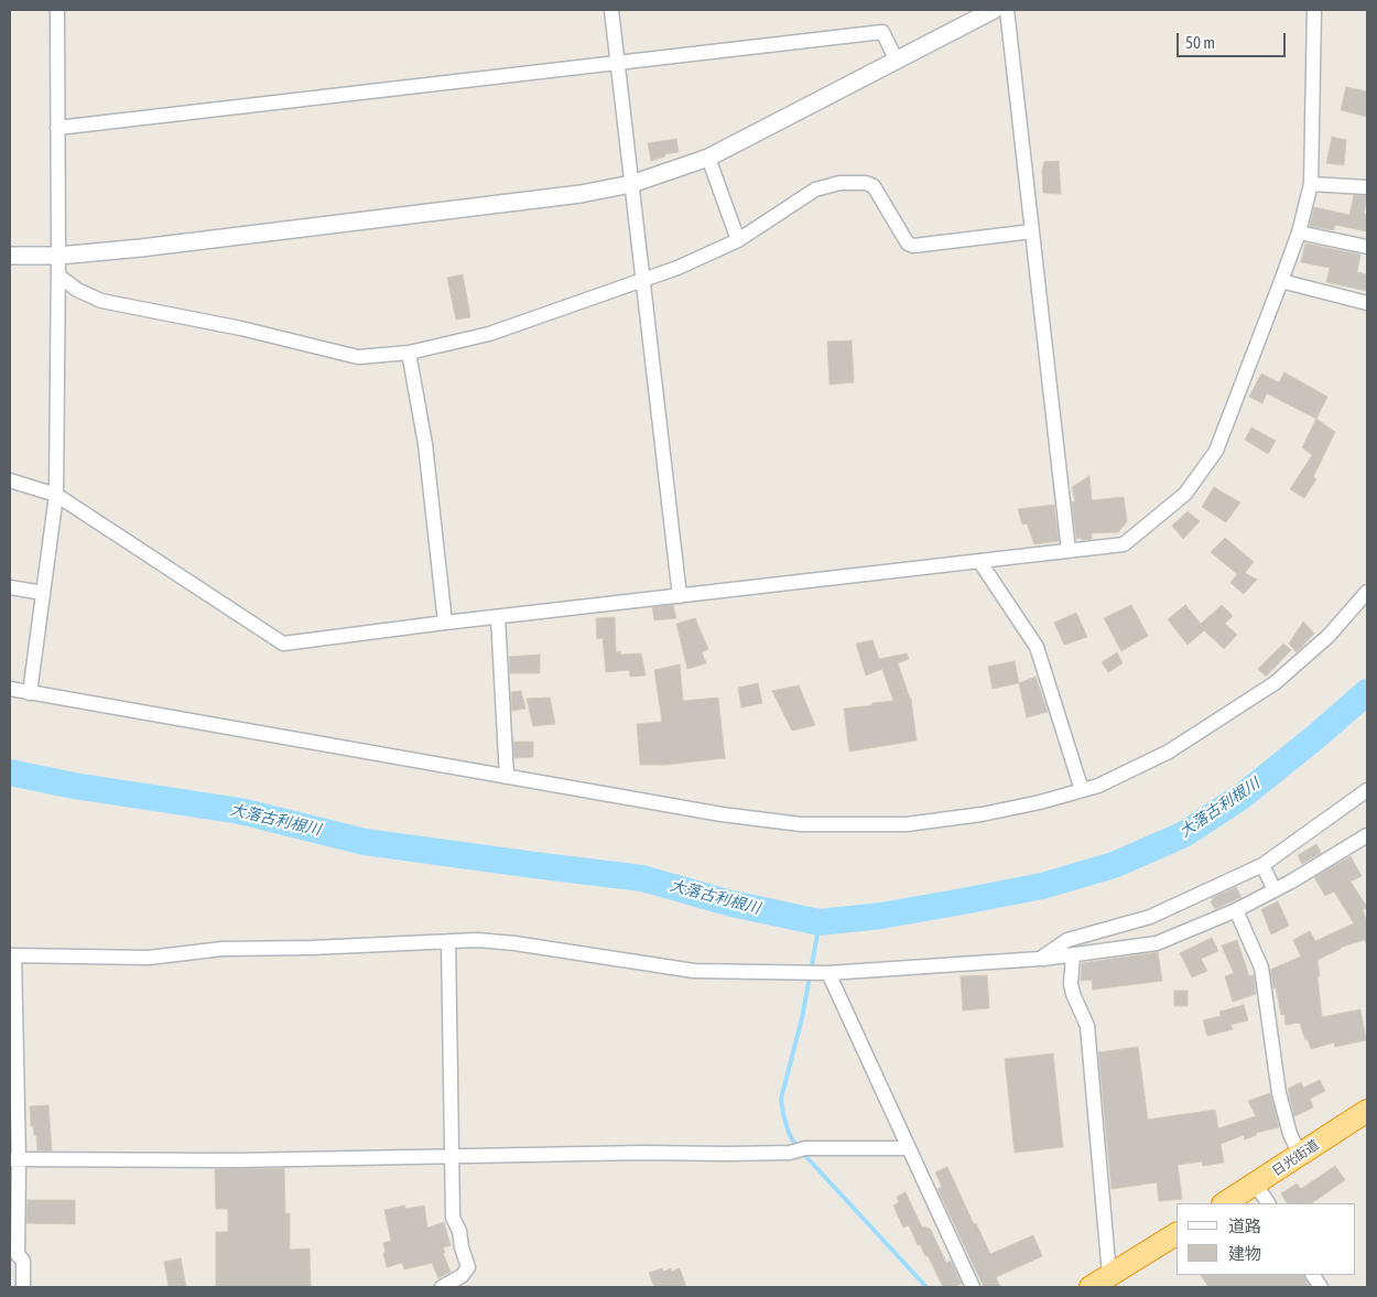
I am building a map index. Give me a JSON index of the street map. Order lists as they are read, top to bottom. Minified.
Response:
{"streets":{"highway":["日光街道"]},"water":["大落古利根川"],"legend":["道路","建物"],"scale_bar":"50 m"}
